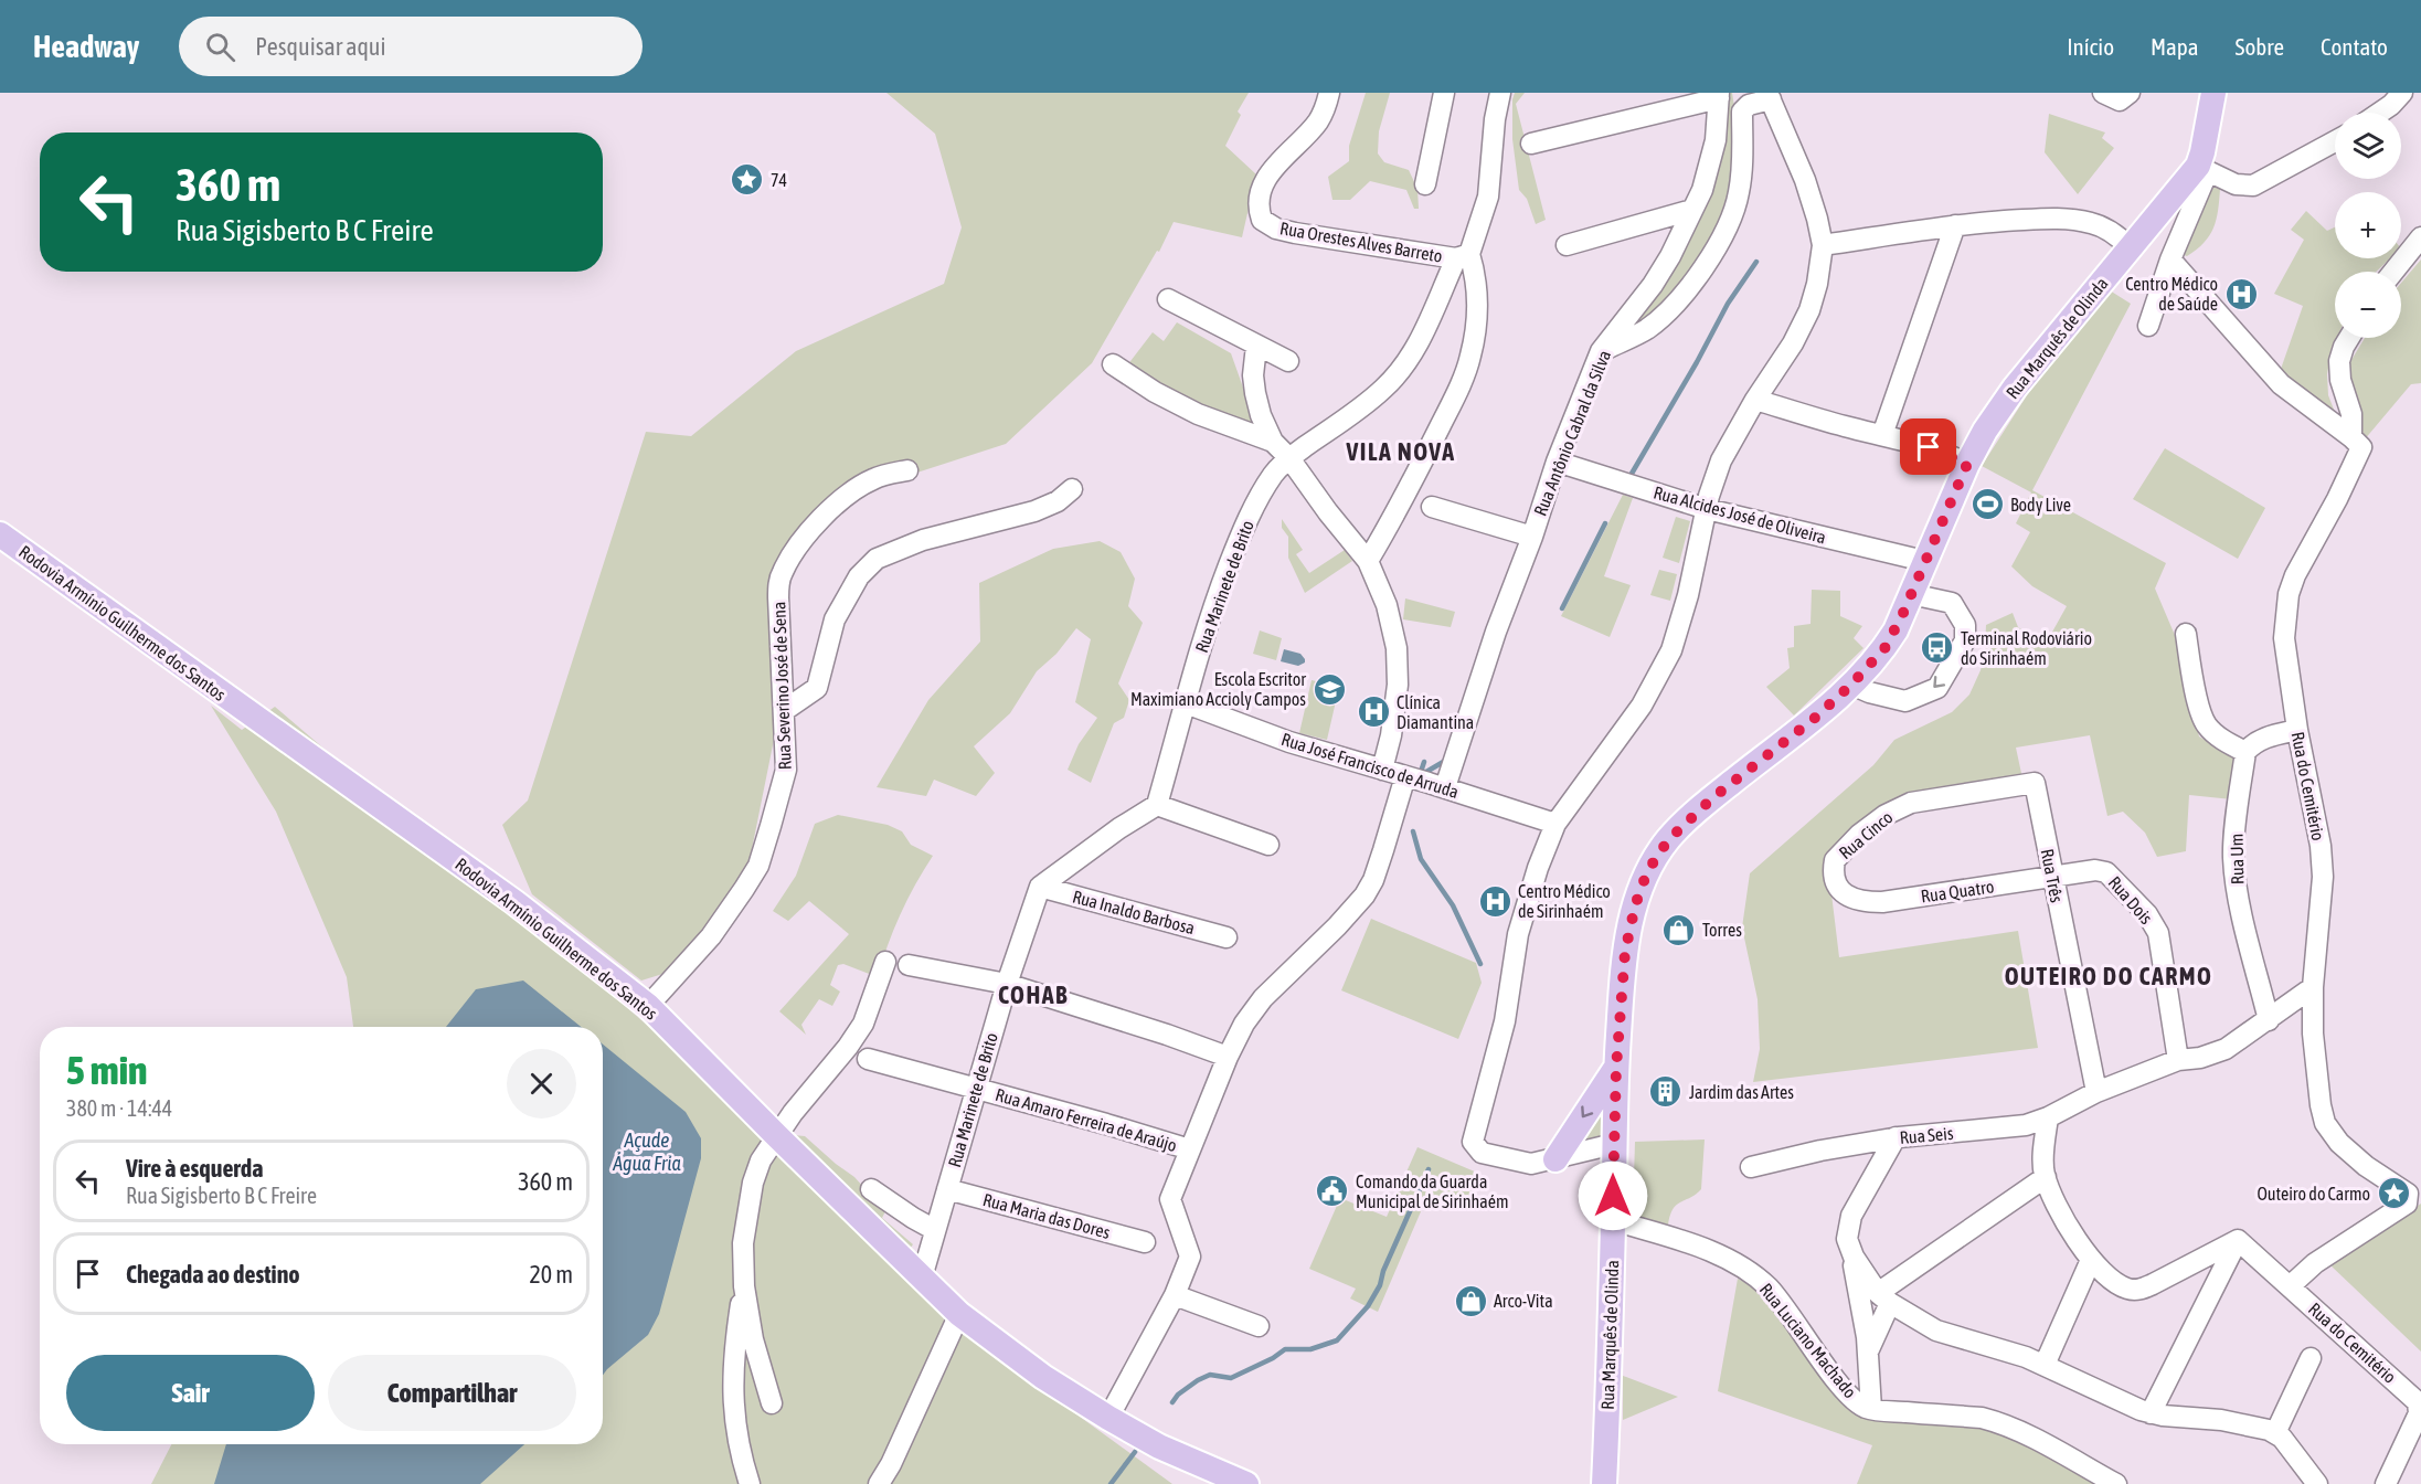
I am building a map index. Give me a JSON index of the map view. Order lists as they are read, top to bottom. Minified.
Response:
{"streets":{"main road":["Rua Marquês de Olinda","Rodovia Armínio Guilherme dos Santos"],"street":["Rua Orestes Alves Barreto","Rua Antônio Cabral da Silva","Rua Alcides José de Oliveira","Rua Marinete de Brito","Rua Severino José de Sena","Rua José Francisco de Arruda","Rua do Cemitério","Rua Cinco","Rua Um","Rua Três","Rua Quatro","Rua Dois","Rua Inaldo Barbosa","Rua Amaro Ferreira de Araújo","Rua Seis","Rua Maria das Dores","Rua Luciano Machado"]},"crossings":[["Rua Orestes Alves Barreto","Rua Marinete de Brito"],["Rua Marquês de Olinda","Rua Alcides José de Oliveira"],["Rua Marquês de Olinda","Rua Luciano Machado"],["Rua Antônio Cabral da Silva","Rua Alcides José de Oliveira"],["Rua Antônio Cabral da Silva","Rodovia Armínio Guilherme dos Santos"],["Rua Antônio Cabral da Silva","Rua José Francisco de Arruda"],["Rua Antônio Cabral da Silva","Rua Amaro Ferreira de Araújo"],["Rua Marinete de Brito","Rodovia Armínio Guilherme dos Santos"],["Rua Marinete de Brito","Rua José Francisco de Arruda"],["Rua Marinete de Brito","Rua Inaldo Barbosa"],["Rua Marinete de Brito","Rua Amaro Ferreira de Araújo"],["Rua Marinete de Brito","Rua Maria das Dores"],["Rodovia Armínio Guilherme dos Santos","Rua Severino José de Sena"],["Rua Cinco","Rua Três"],["Rua Cinco","Rua Quatro"],["Rua Três","Rua Quatro"],["Rua Três","Rua Dois"],["Rua Três","Rua Seis"],["Rua Quatro","Rua Dois"],["Rua Dois","Rua Seis"]],"districts":["VILA NOVA","OUTEIRO DO CARMO","COHAB"],"water":["Açude Água Fria"],"places":{"place":["74","Outeiro do Carmo"],"hospital":["Centro Médico de Saúde","Clínica Diamantina","Centro Médico de Sirinhaém"],"sports":["Body Live"],"bus stop":["Terminal Rodoviário do Sirinhaém"],"school or university":["Escola Escritor Maximiano Accioly Campos"],"shop":["Torres","Arco-Vita"],"building":["Jardim das Artes"],"public building":["Comando da Guarda Municipal de Sirinhaém"]},"page":{"header":"Headway","search":"Pesquisar aqui","nav":["Início","Mapa","Sobre","Contato"],"map_buttons":["+","−"],"turn":["360 m","Rua Sigisberto B C Freire"],"heading":["5 min","380 m · 14:44"],"list":[{"name":"Vire à esquerda","note":"Rua Sigisberto B C Freire","value":"360 m"},{"name":"Chegada ao destino","value":"20 m"}],"buttons":["Sair","Compartilhar"]}}
